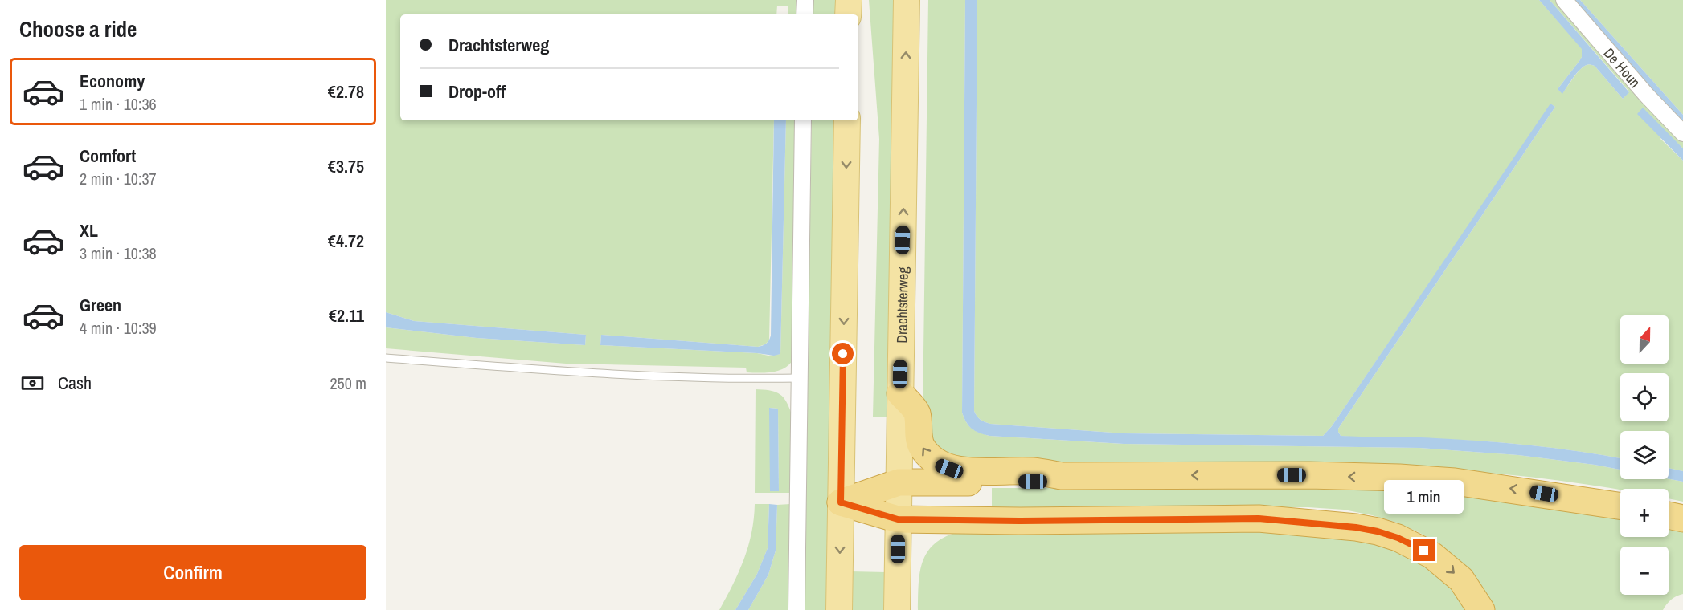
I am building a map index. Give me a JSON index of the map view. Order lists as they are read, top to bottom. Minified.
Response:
{"streets":{"main road":["Drachtsterweg"],"street":["De Houn"]},"north":"top","page":{"heading":"Choose a ride","banner":["Drachtsterweg","Drop-off"],"list":[{"name":"Economy","note":"1 min · 10:36","value":"€2.78"},{"name":"Comfort","note":"2 min · 10:37","value":"€3.75"},{"name":"XL","note":"3 min · 10:38","value":"€4.72"},{"name":"Green","note":"4 min · 10:39","value":"€2.11"}],"map_buttons":["+","−"],"pay":["Cash","250 m"],"bubble":"1 min","buttons":"Confirm"}}
